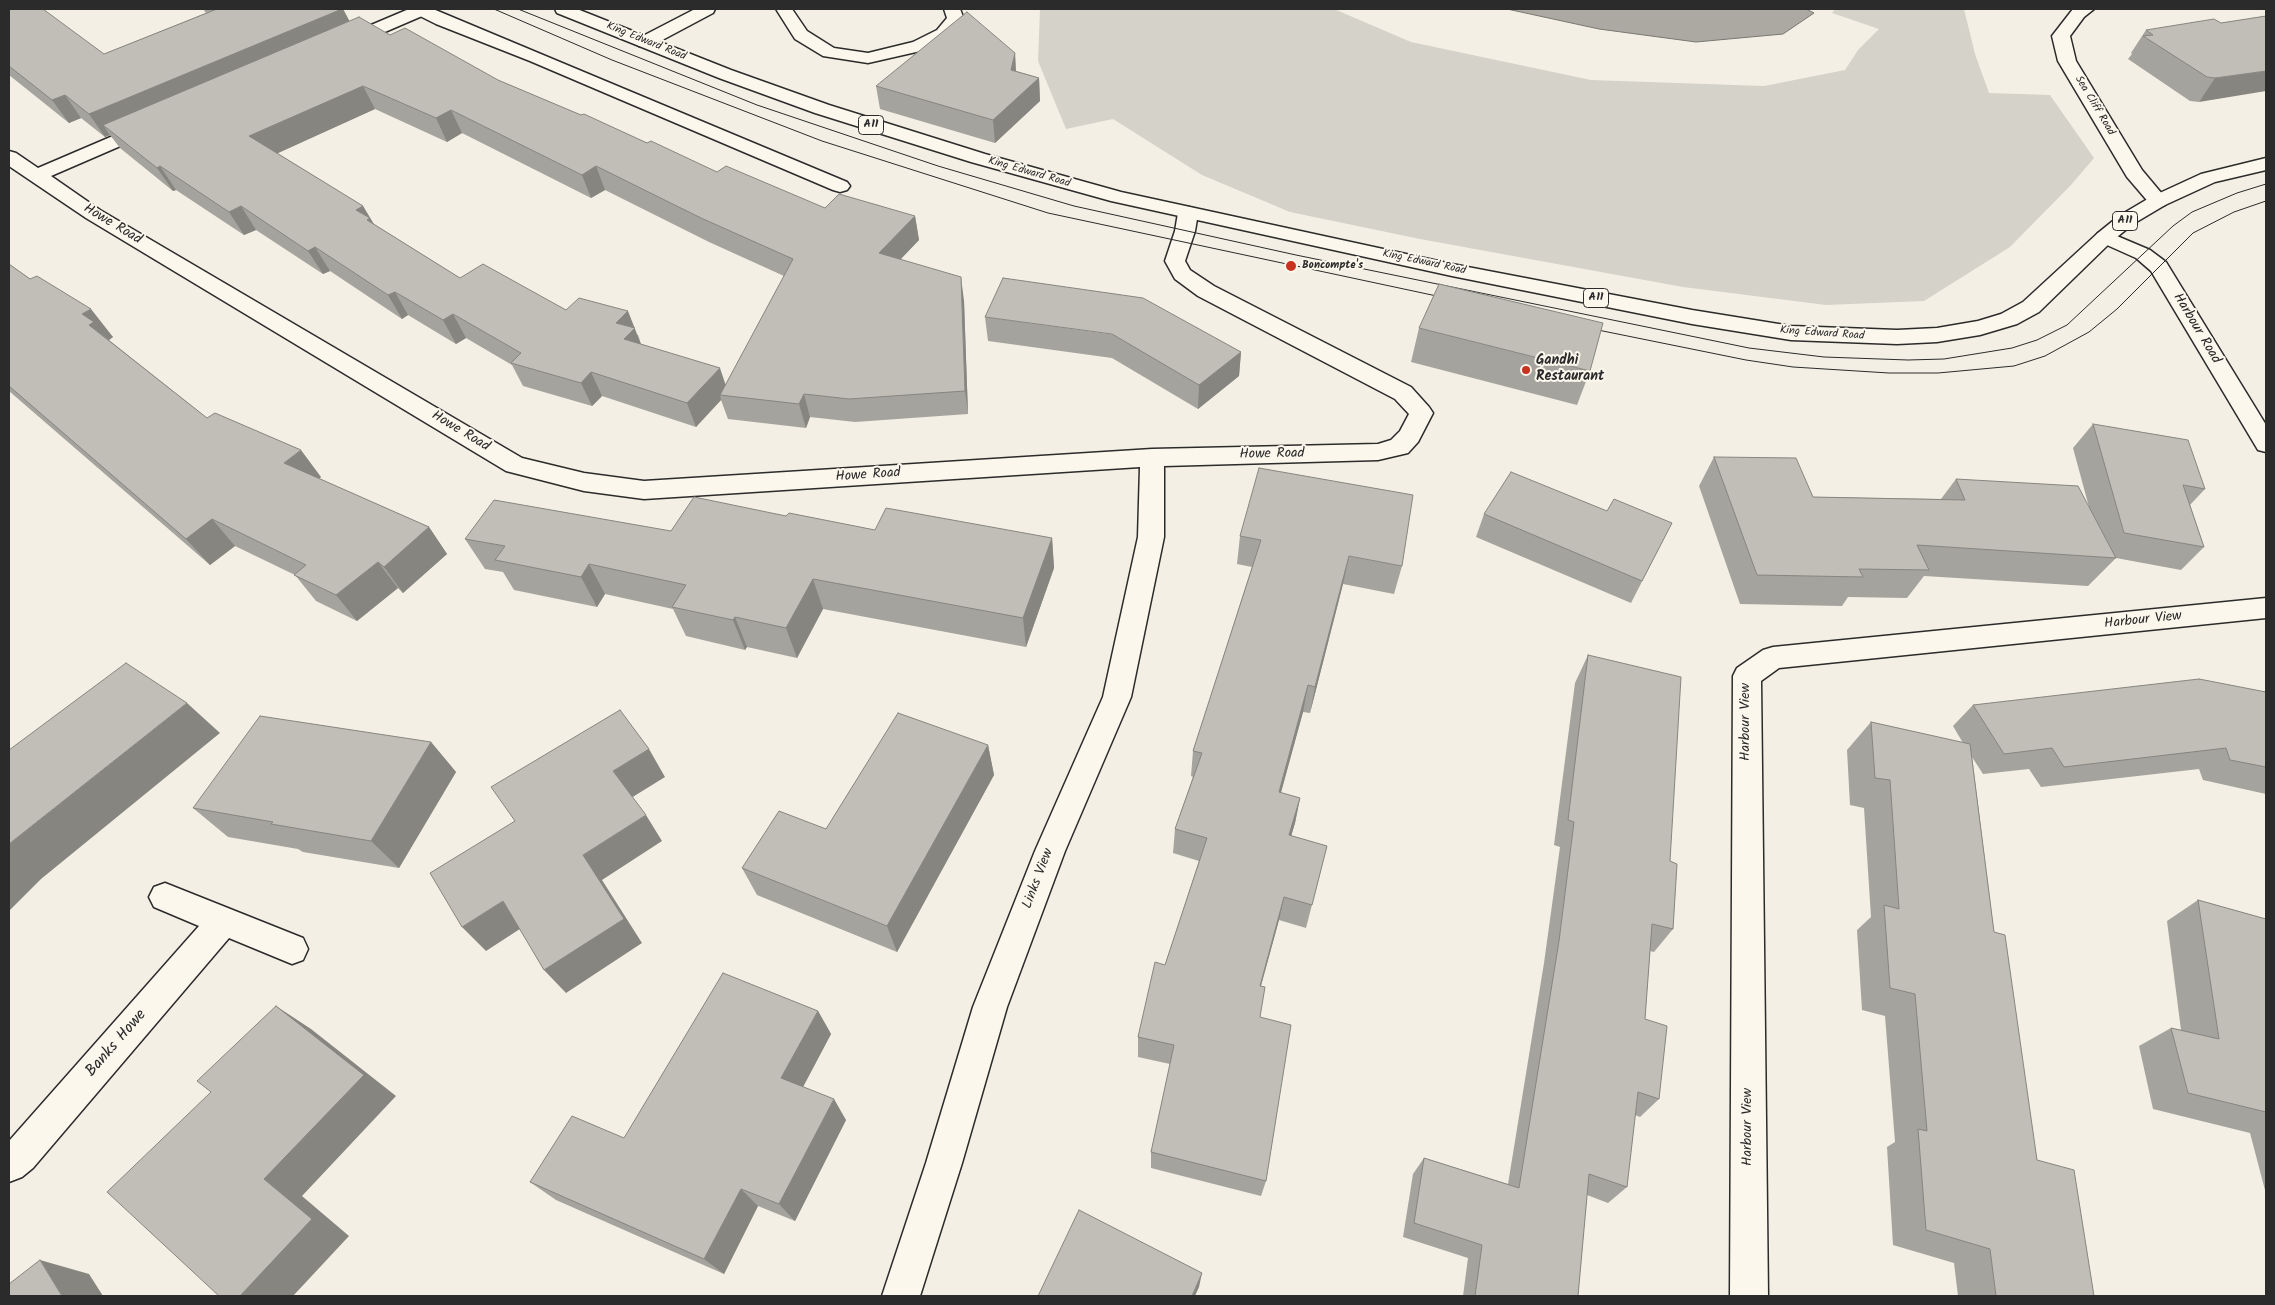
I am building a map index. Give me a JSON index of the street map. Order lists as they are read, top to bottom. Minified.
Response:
{"streets":{"street":["King Edward Road","Sea Cliff Road","A11","Howe Road","Harbour Road","Harbour View","Links View","Banks Howe"]},"crossings":[["King Edward Road","Sea Cliff Road"],["King Edward Road","Howe Road"],["King Edward Road","Harbour Road"],["Howe Road","Links View"]],"places":["Boncompte's","Gandhi Restaurant"]}
